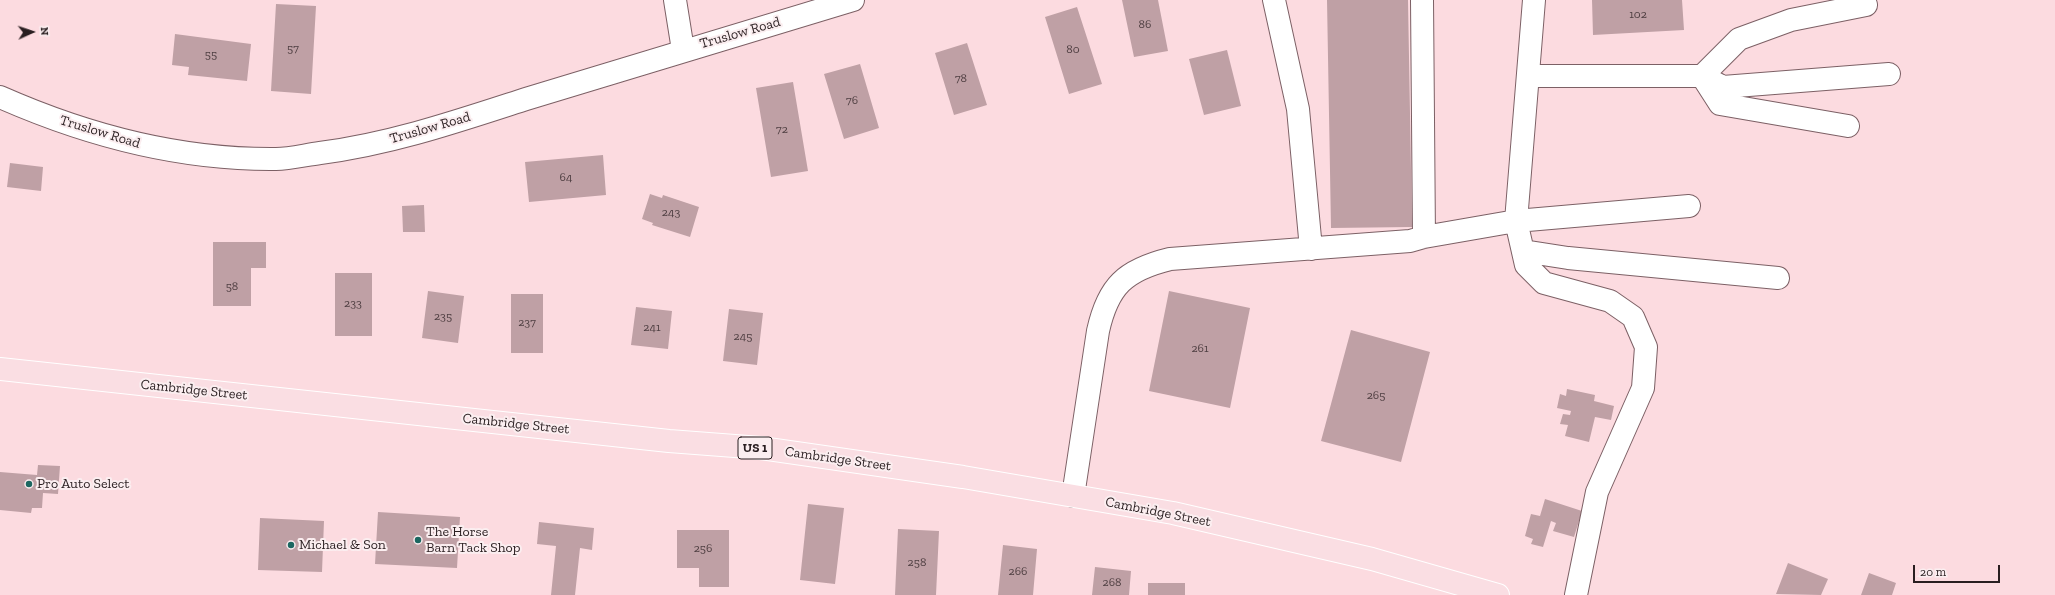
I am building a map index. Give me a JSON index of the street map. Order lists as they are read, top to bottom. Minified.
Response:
{"streets":{"main road":["Cambridge Street","US 1"],"street":["Truslow Road"]},"places":["Pro Auto Select","The Horse Barn Tack Shop","Michael & Son"],"house_numbers":["102","86","57","80","55","78","76","72","64","243","58","233","235","237","241","245","261","265","256","258","266","268"],"scale_bar":"20 m","north":"right"}
